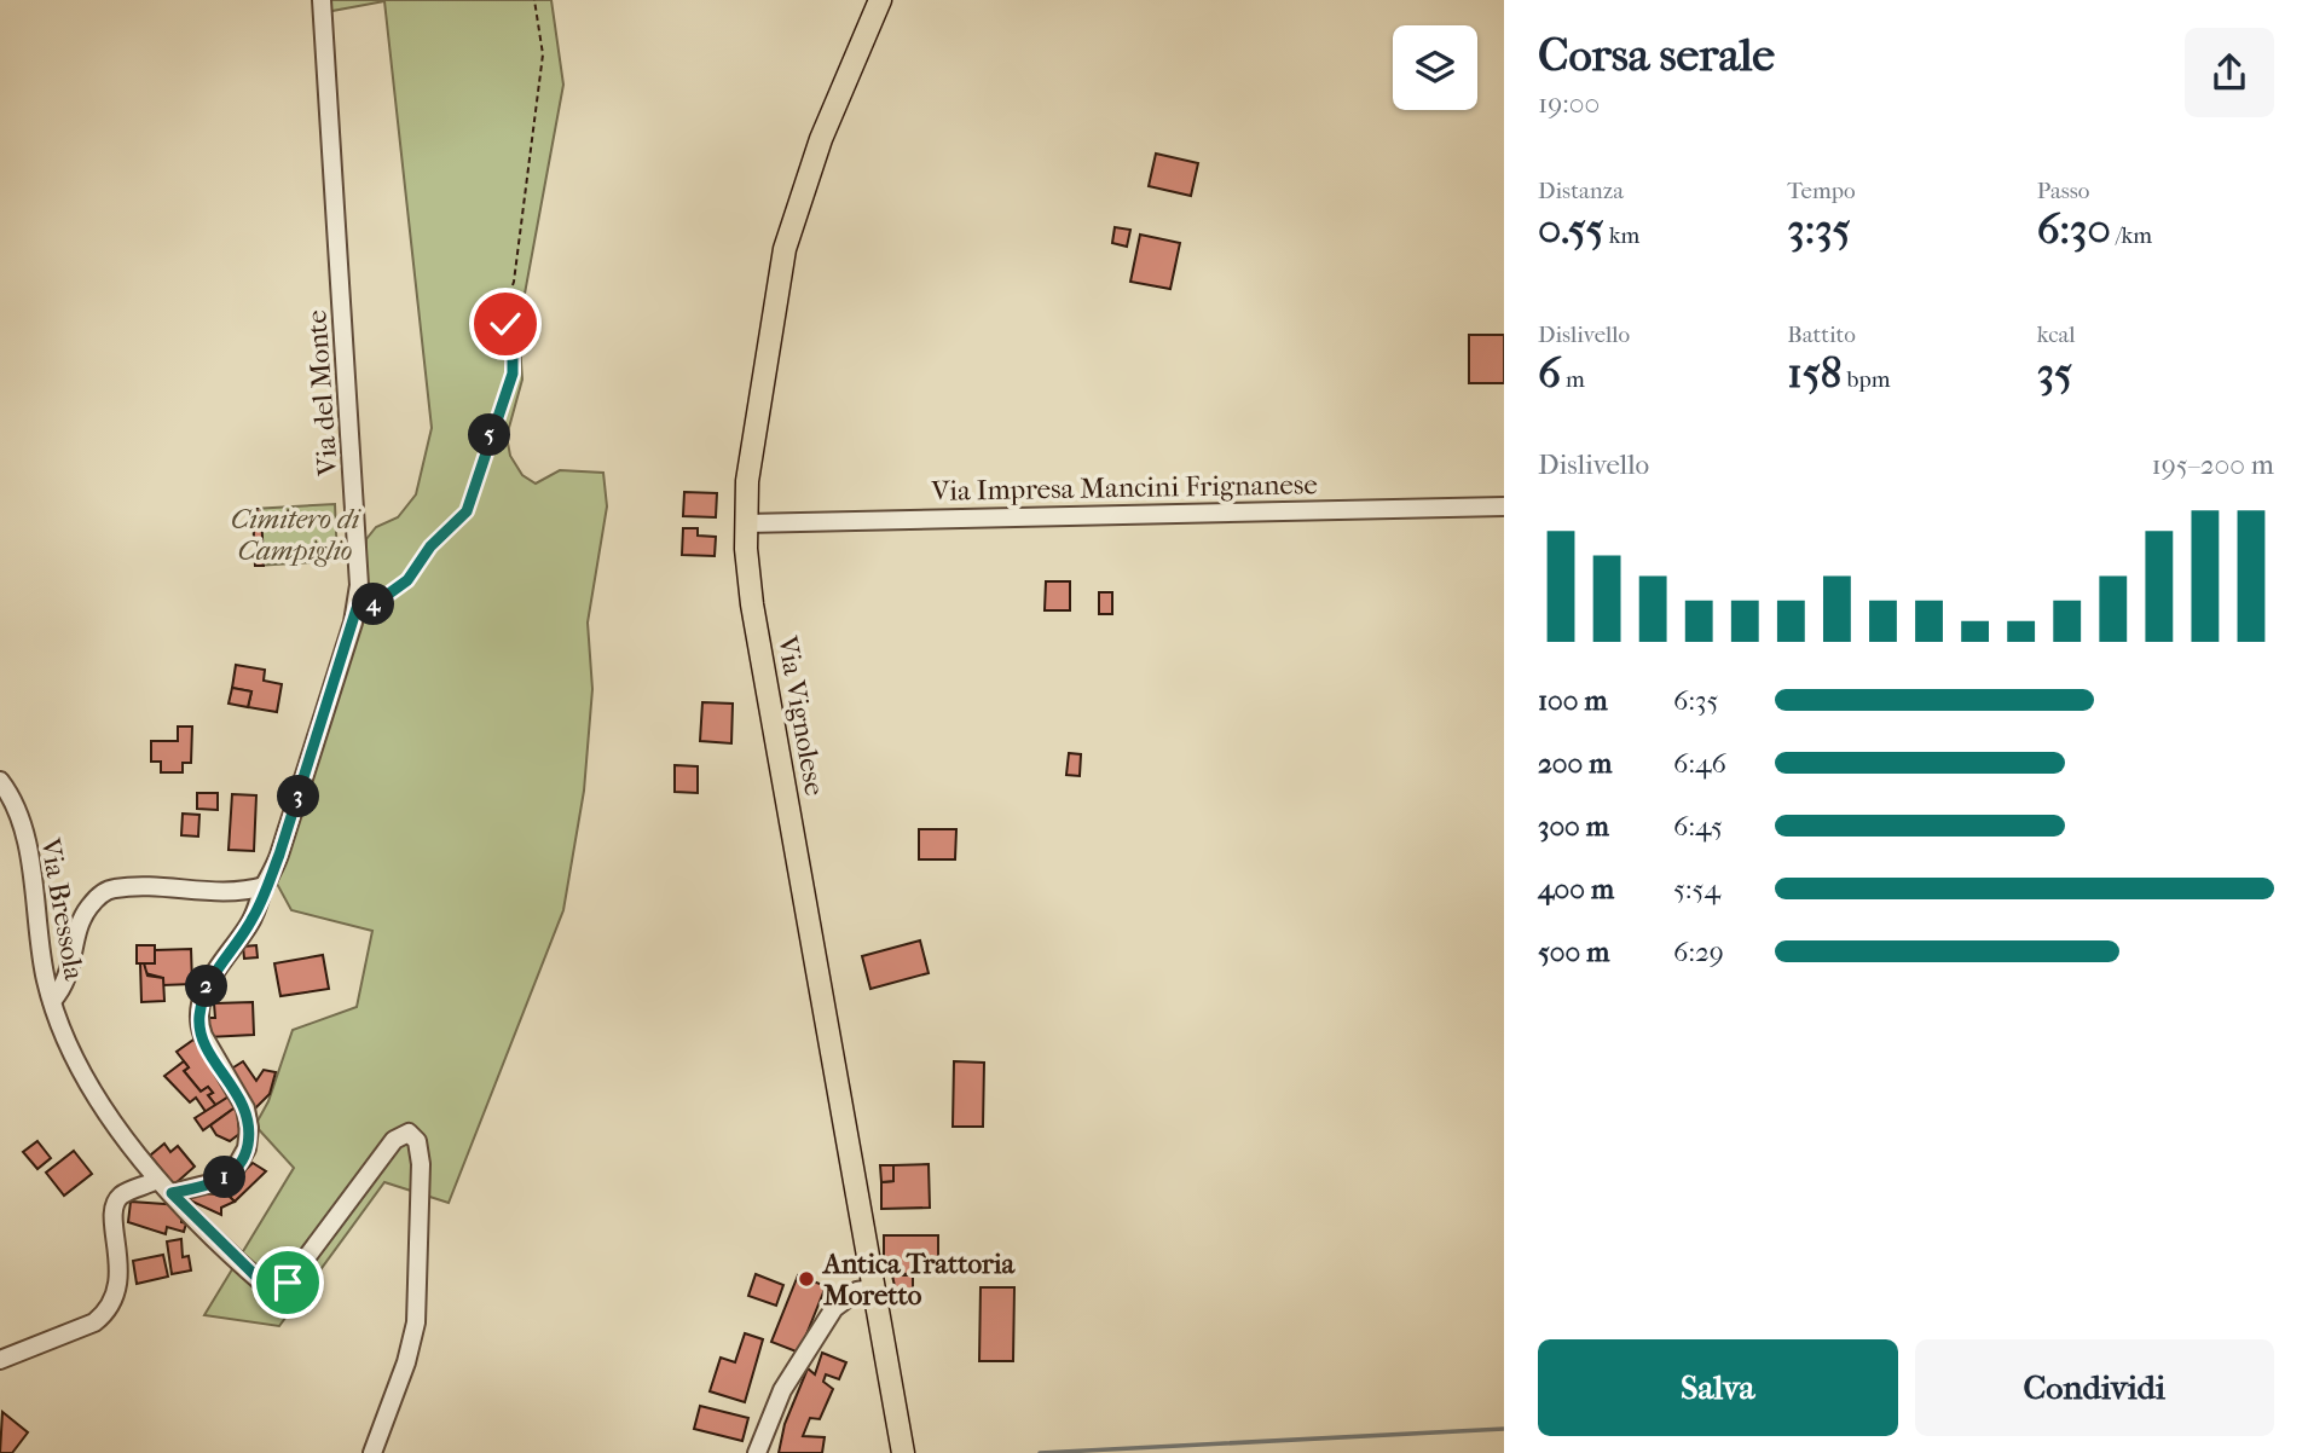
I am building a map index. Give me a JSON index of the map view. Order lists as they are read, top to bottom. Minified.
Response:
{"streets":{"main road":["Via Vignolese"],"street":["Via del Monte","Via Impresa Mancini Frignanese","Via Bressola"]},"crossings":[["Via del Monte","Via Bressola"],["Via Impresa Mancini Frignanese","Via Vignolese"]],"parks":["Cimitero di Campiglio"],"places":["Antica Trattoria Moretto"],"page":{"heading":["Corsa serale","19:00"],"stats":[["Distanza","0.55 km"],["Tempo","3:35"],["Passo","6:30 /km"],["Dislivello","6 m"],["Battito","158 bpm"],["kcal","35"]],"pins":["5","4","3","2","1"],"chart":["Dislivello","195–200 m"],"list":[{"name":"100 m","note":"6:35"},{"name":"200 m","note":"6:46"},{"name":"300 m","note":"6:45"},{"name":"400 m","note":"5:54"},{"name":"500 m","note":"6:29"}],"buttons":["Salva","Condividi"]}}
